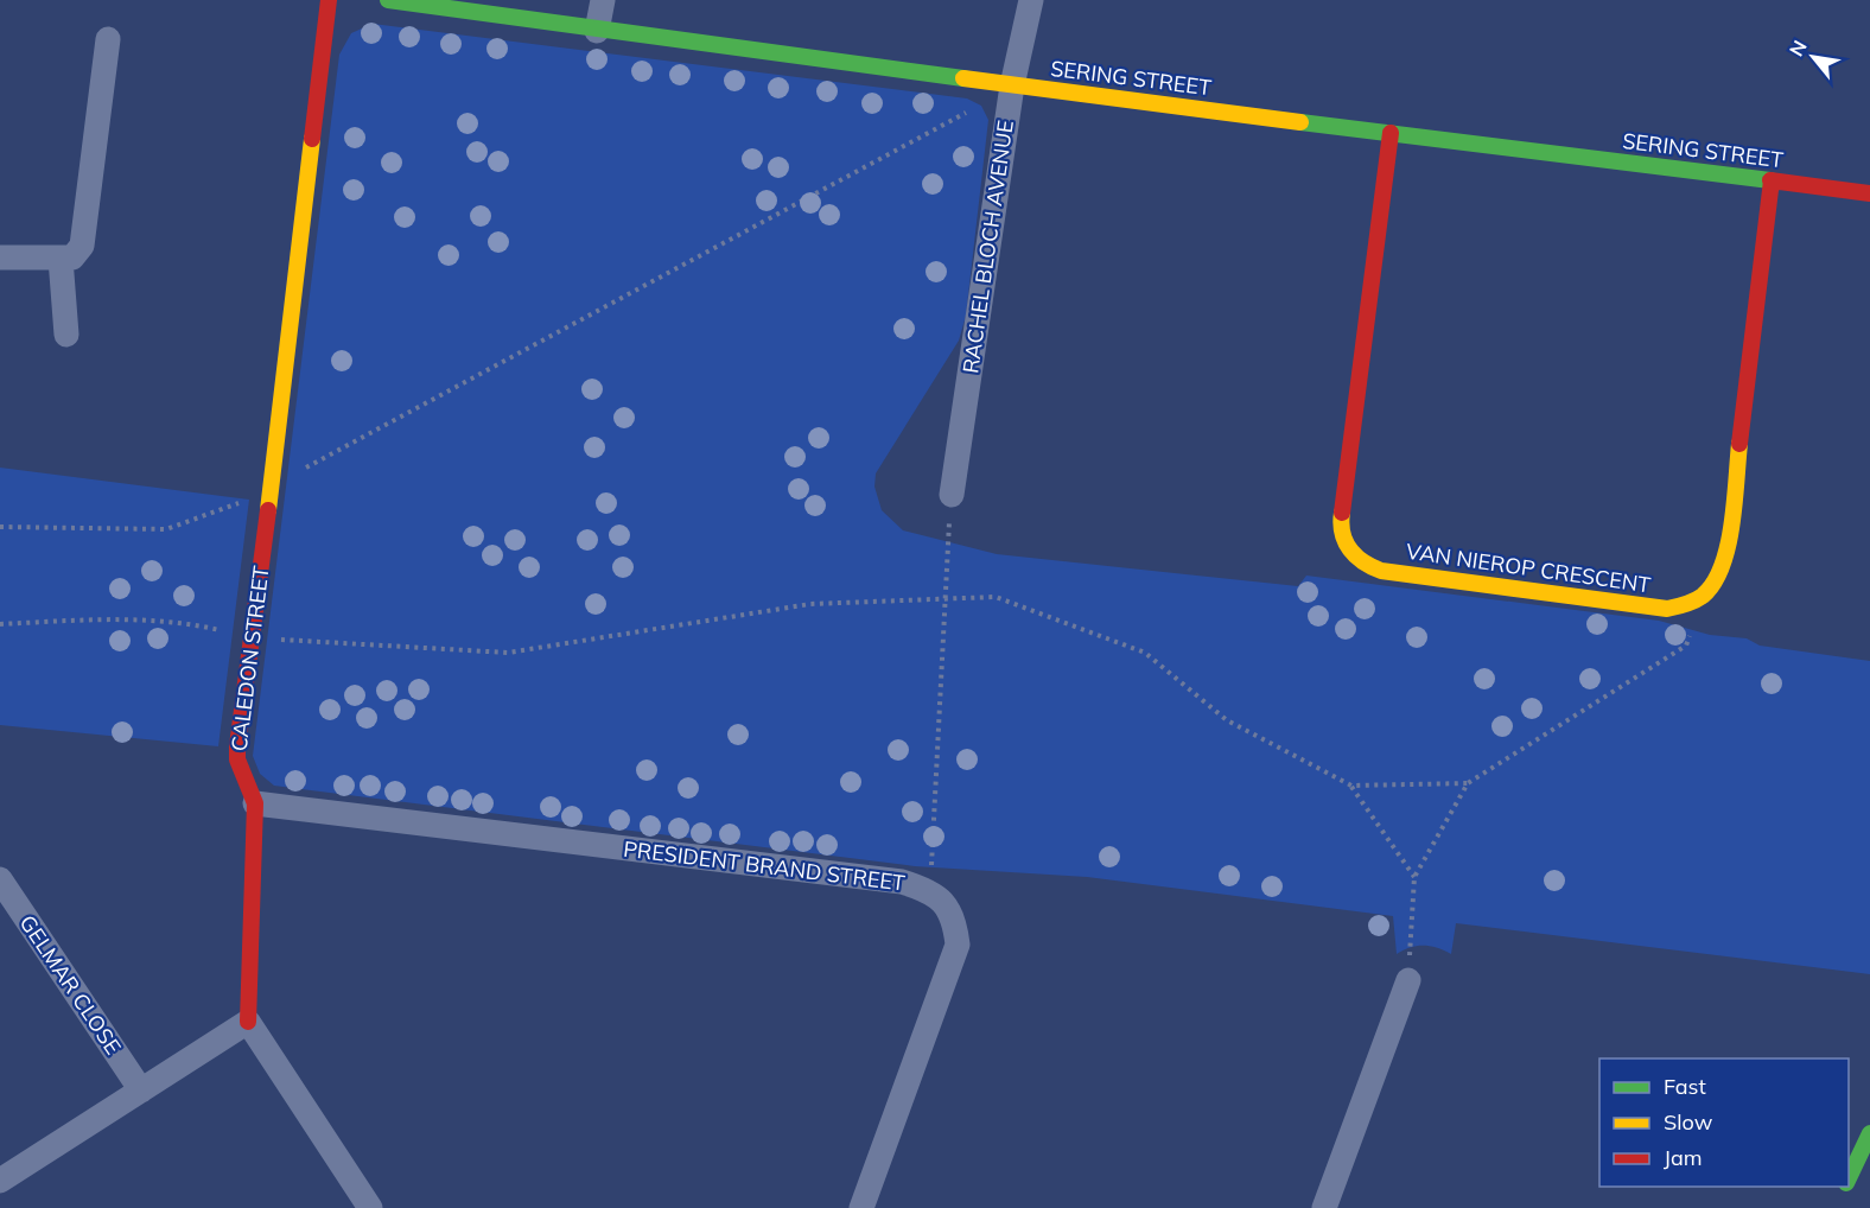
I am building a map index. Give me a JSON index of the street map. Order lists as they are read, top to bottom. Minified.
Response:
{"streets":{"street":["SERING STREET","RACHEL BLOCH AVENUE","VAN NIEROP CRESCENT","CALEDON STREET","PRESIDENT BRAND STREET","GELMAR CLOSE"]},"crossings":[["SERING STREET","RACHEL BLOCH AVENUE"],["SERING STREET","VAN NIEROP CRESCENT"],["CALEDON STREET","PRESIDENT BRAND STREET"]],"legend":["Fast","Slow","Jam"],"north":"top left"}
